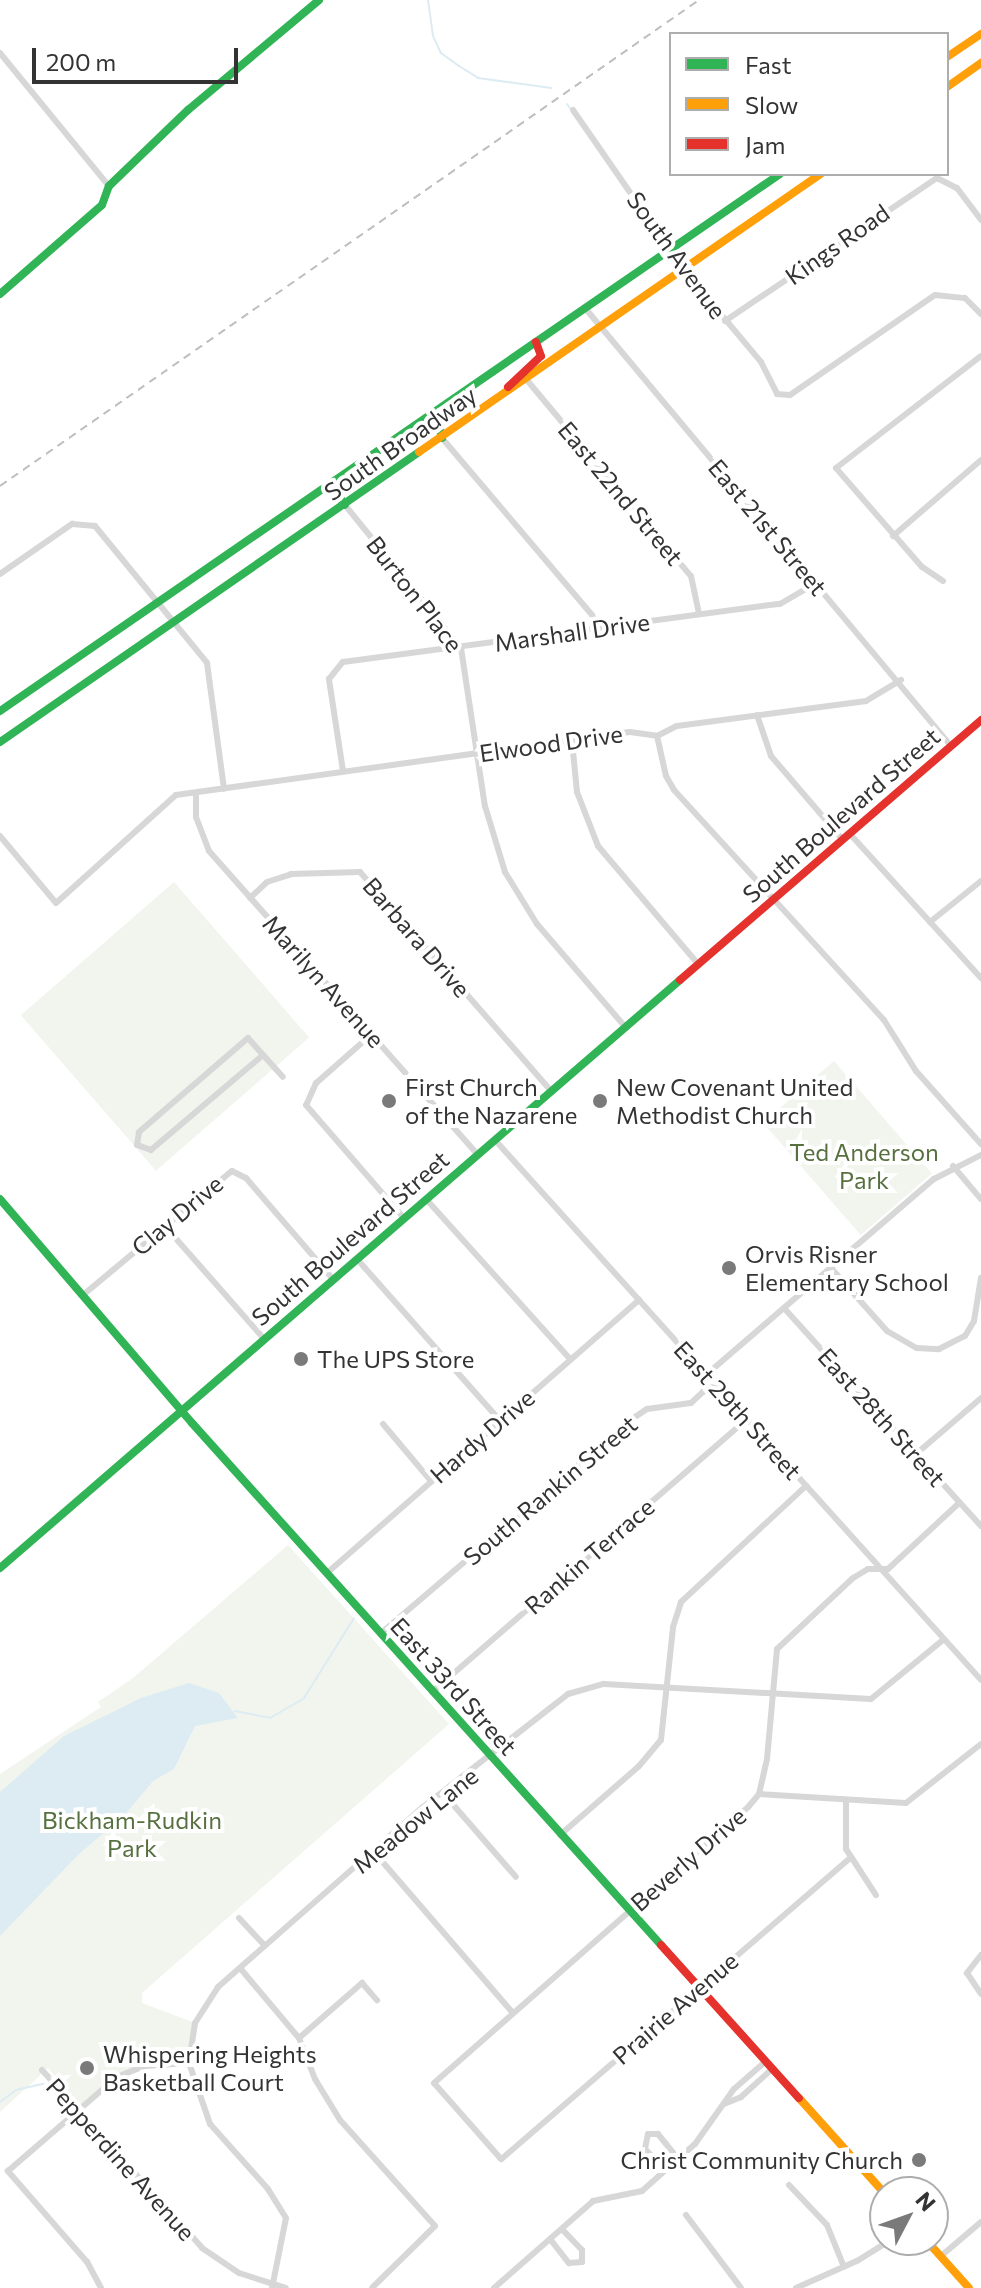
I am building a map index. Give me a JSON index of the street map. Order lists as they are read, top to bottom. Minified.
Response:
{"streets":{"main road":["South Broadway","South Boulevard Street","East 33rd Street"],"street":["Kings Road","South Avenue","East 22nd Street","East 21st Street","Burton Place","Marshall Drive","Elwood Drive","Barbara Drive","Marilyn Avenue","Clay Drive","East 29th Street","East 28th Street","Hardy Drive","South Rankin Street","Rankin Terrace","Meadow Lane","Beverly Drive","Prairie Avenue","Pepperdine Avenue"]},"crossings":[["Kings Road","South Avenue"],["South Avenue","South Broadway"],["South Broadway","East 22nd Street"],["South Broadway","East 21st Street"],["South Broadway","Burton Place"],["East 22nd Street","Marshall Drive"],["East 21st Street","Marshall Drive"],["East 21st Street","South Boulevard Street"],["Burton Place","Marshall Drive"],["Burton Place","Elwood Drive"],["Burton Place","South Boulevard Street"],["Marshall Drive","Elwood Drive"],["Elwood Drive","South Boulevard Street"],["Elwood Drive","Marilyn Avenue"],["South Boulevard Street","Barbara Drive"],["South Boulevard Street","Marilyn Avenue"],["South Boulevard Street","Clay Drive"],["South Boulevard Street","East 29th Street"],["South Boulevard Street","East 33rd Street"],["Barbara Drive","Marilyn Avenue"],["Clay Drive","East 33rd Street"],["East 29th Street","Hardy Drive"],["East 29th Street","South Rankin Street"],["East 29th Street","Rankin Terrace"],["East 29th Street","Meadow Lane"],["East 29th Street","Beverly Drive"],["East 28th Street","South Rankin Street"],["East 28th Street","Beverly Drive"],["Hardy Drive","East 33rd Street"],["South Rankin Street","East 33rd Street"],["Rankin Terrace","East 33rd Street"],["East 33rd Street","Meadow Lane"],["East 33rd Street","Beverly Drive"],["East 33rd Street","Prairie Avenue"],["Meadow Lane","Beverly Drive"],["Beverly Drive","Prairie Avenue"]],"parks":["Ted Anderson Park","Bickham-Rudkin Park"],"places":["First Church of the Nazarene","New Covenant United Methodist Church","Orvis Risner Elementary School","The UPS Store","Whispering Heights Basketball Court","Christ Community Church"],"legend":["Fast","Slow","Jam"],"scale_bar":"200 m","north":"top right"}
